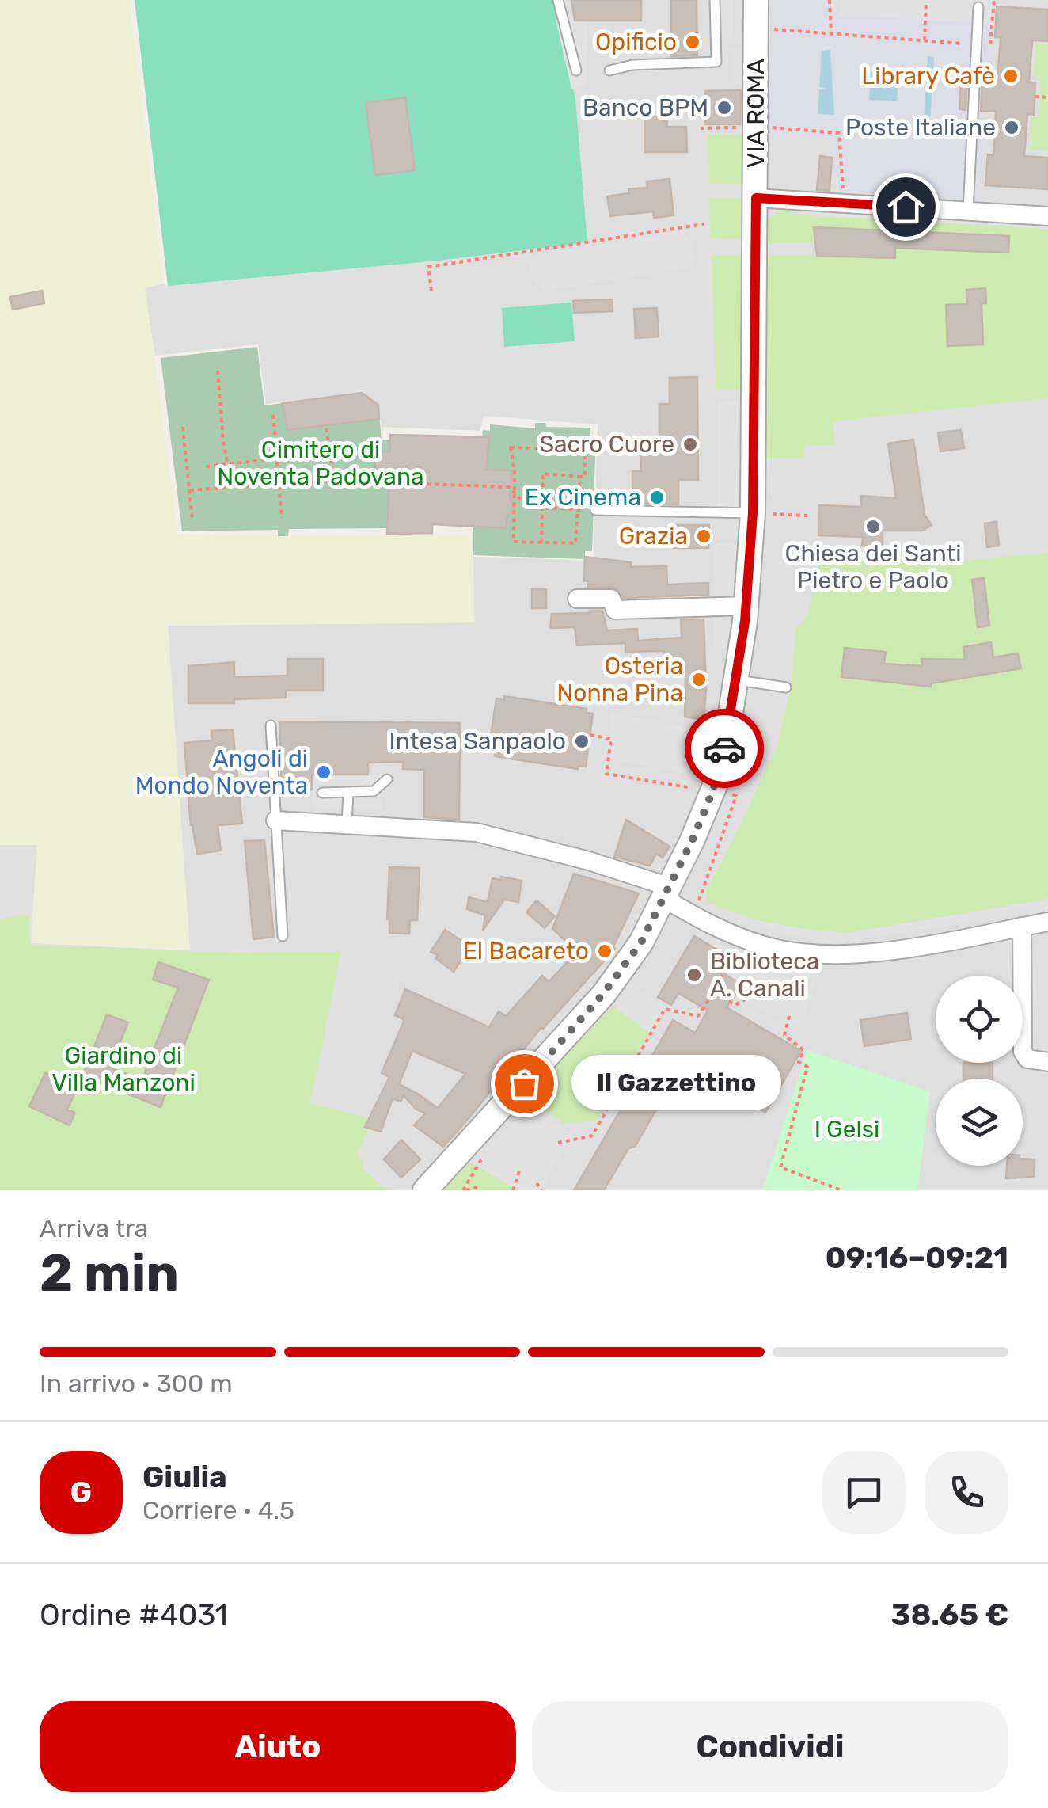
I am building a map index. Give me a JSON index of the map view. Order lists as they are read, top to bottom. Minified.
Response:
{"streets":{"street":["VIA ROMA"]},"parks":["Cimitero di Noventa Padovana","Giardino di Villa Manzoni","I Gelsi"],"places":["Opificio","Library Cafè","Banco BPM","Poste Italiane","Sacro Cuore","Ex Cinema","Chiesa dei Santi Pietro e Paolo","Grazia","Osteria Nonna Pina","Intesa Sanpaolo","Angoli di Mondo Noventa","El Bacareto","Biblioteca A. Canali","Il Gazzettino"],"page":{"bubble":"Il Gazzettino","heading":["2 min","Arriva tra","09:16–09:21"],"panel":["Giulia","Corriere · 4.5","Ordine #4031","38.65 €"],"bar":"In arrivo · 300 m","round":"G","buttons":["Aiuto","Condividi"]}}
